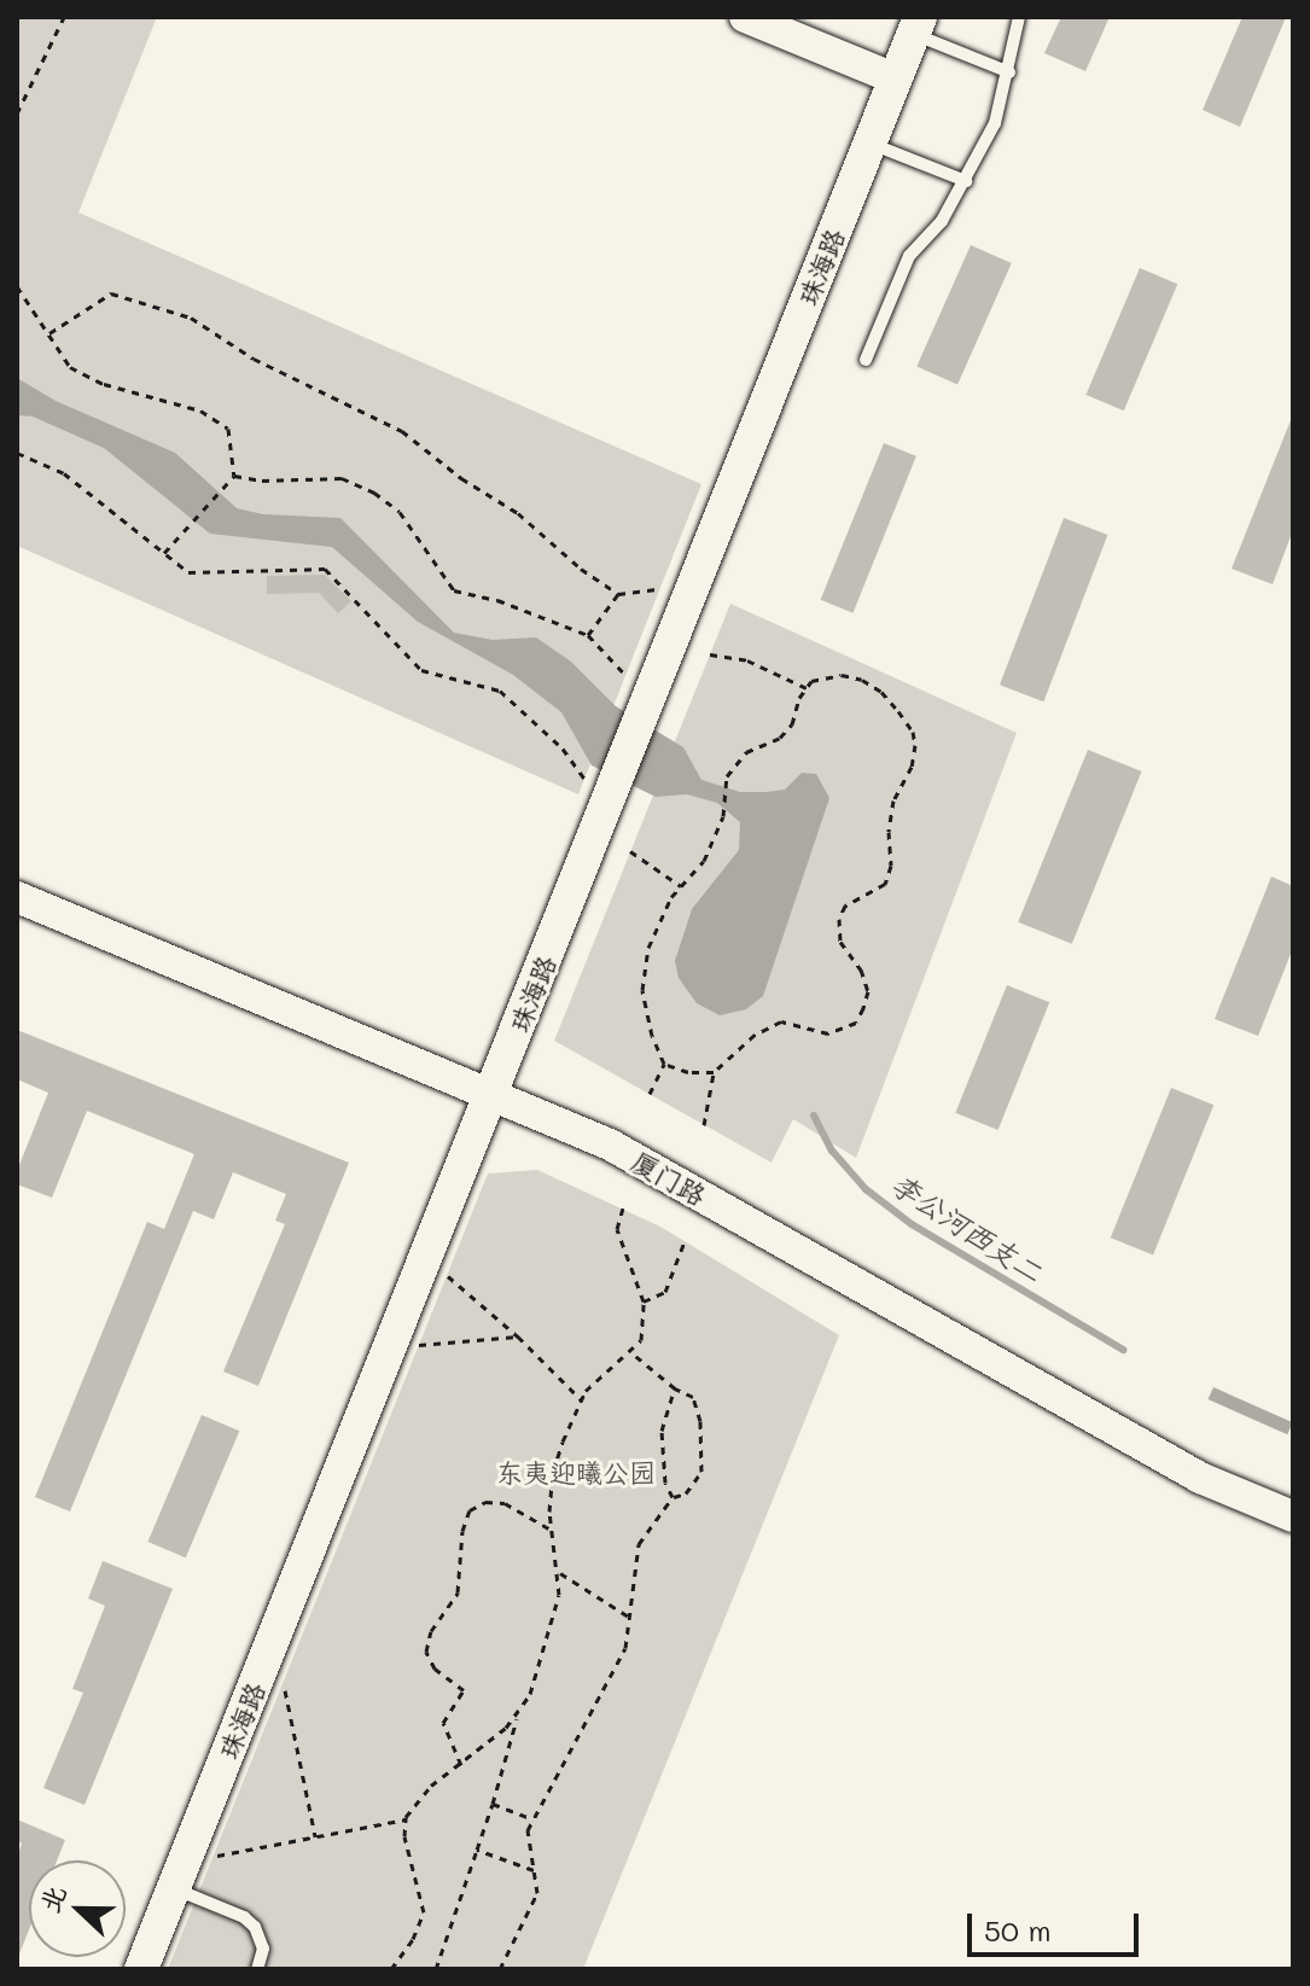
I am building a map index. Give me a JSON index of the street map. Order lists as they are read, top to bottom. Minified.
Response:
{"streets":{"main road":["珠海路"],"street":["厦门路"]},"crossings":[["珠海路","厦门路"]],"water":["李公河西支二"],"parks":["东夷迎曦公园"],"scale_bar":"50 m","north":"left"}
